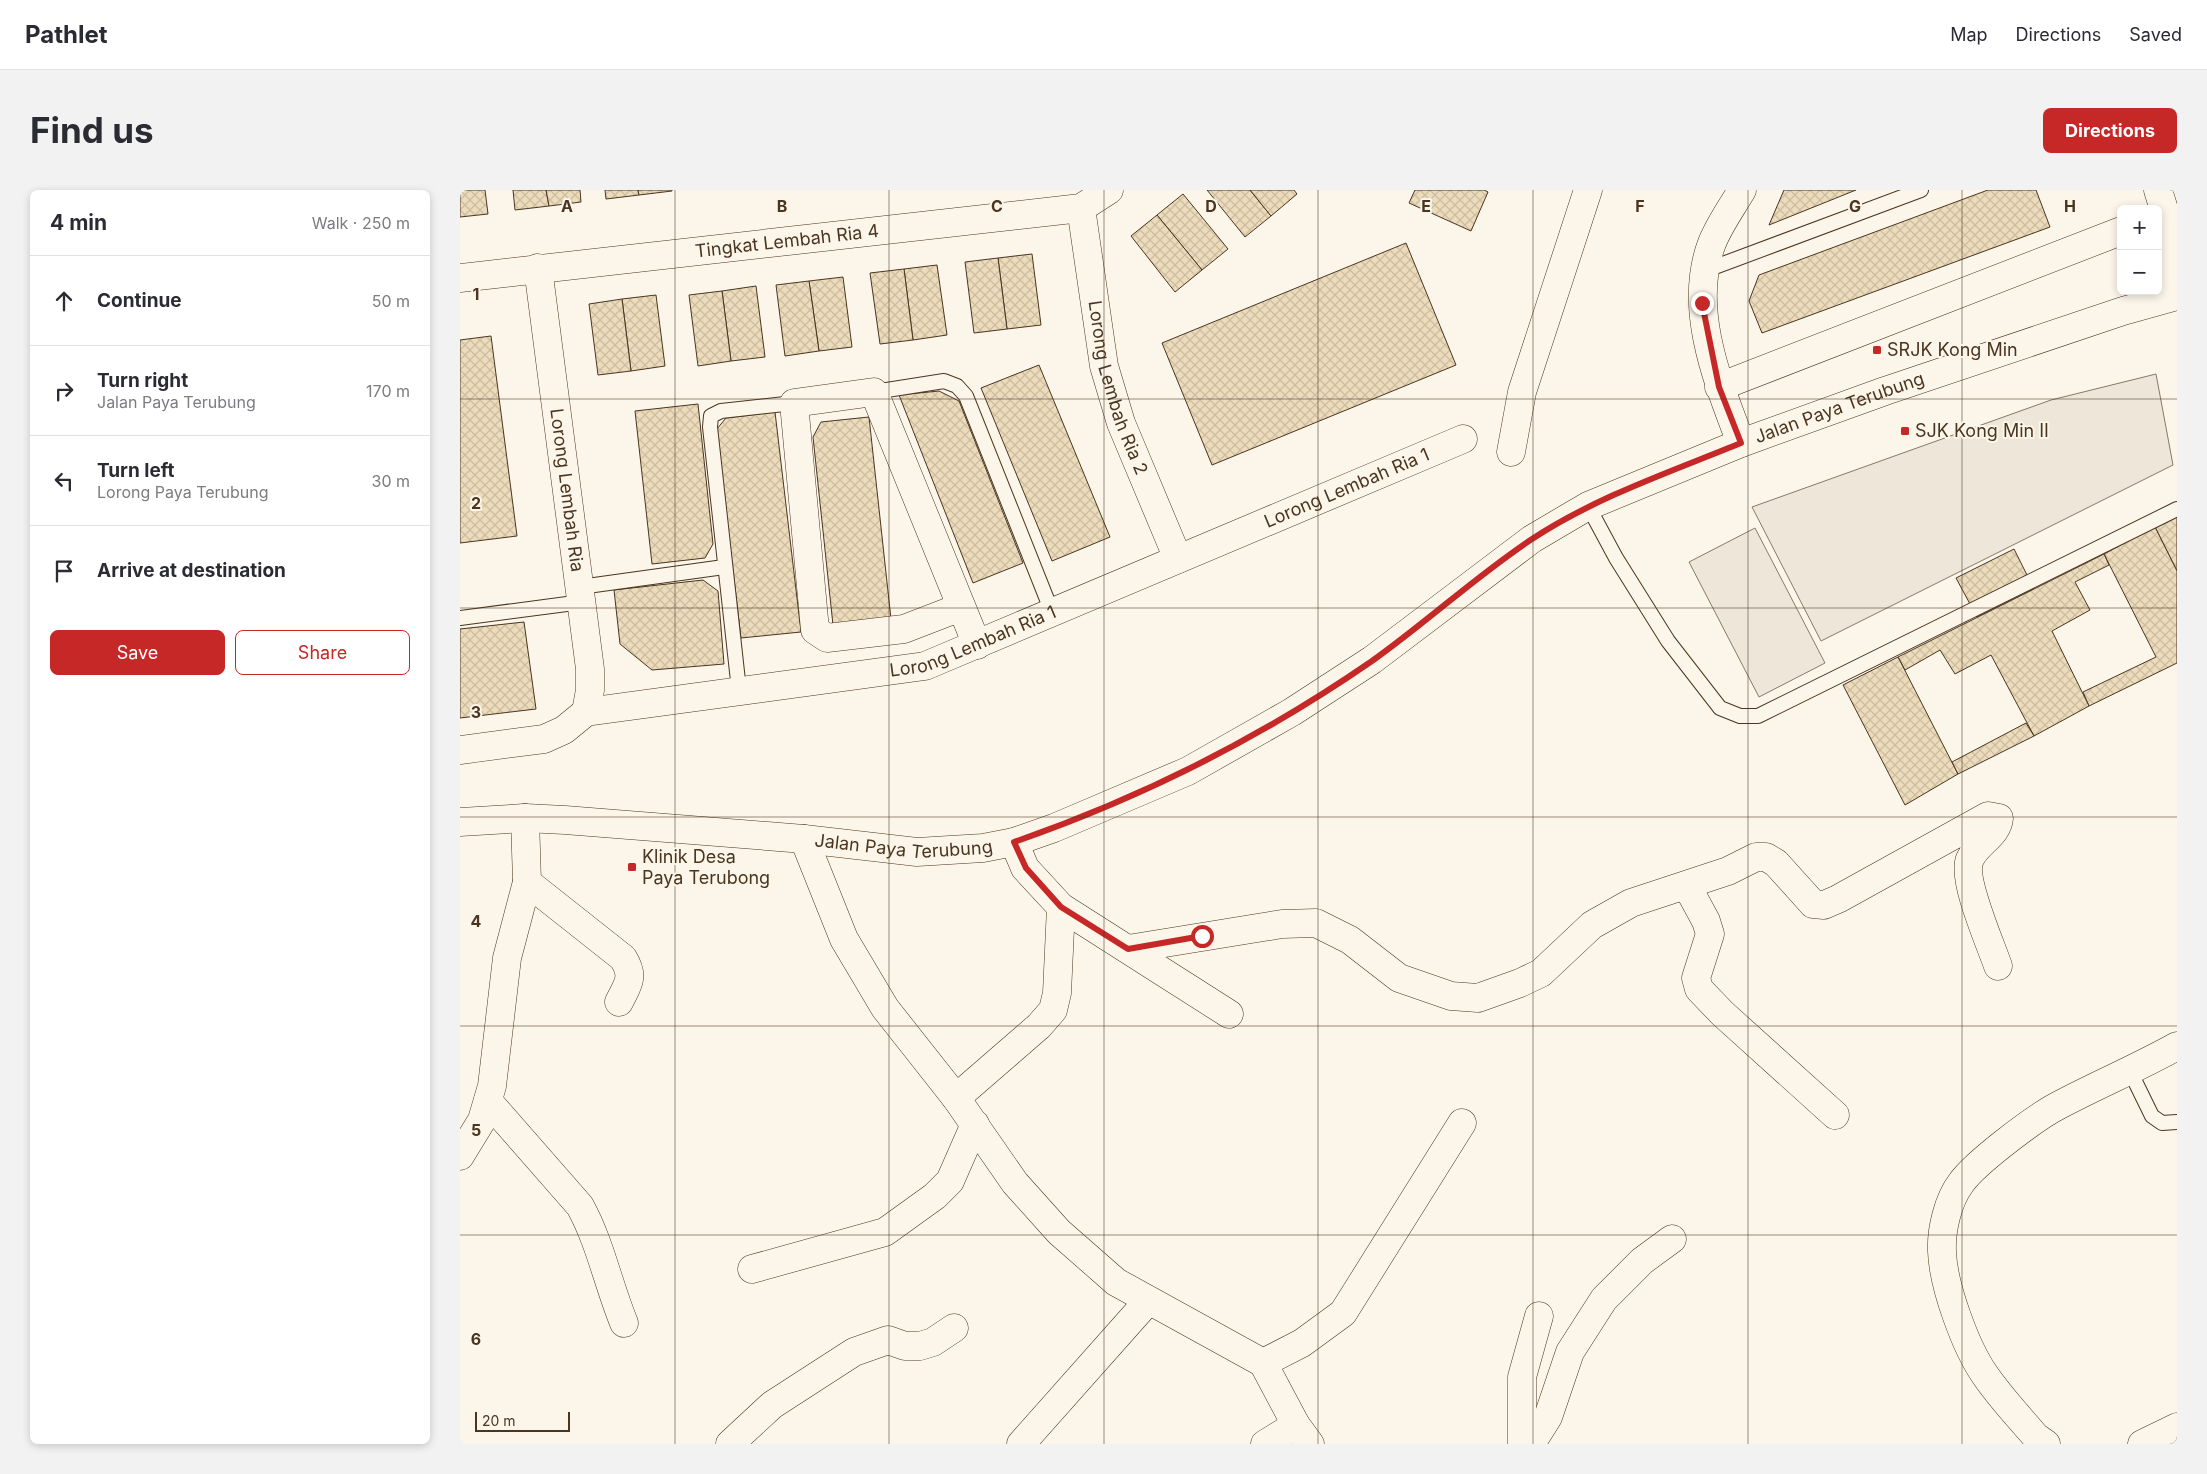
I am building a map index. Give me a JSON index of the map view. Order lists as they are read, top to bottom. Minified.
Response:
{"streets":{"street":["Tingkat Lembah Ria 4","Lorong Lembah Ria 2","Jalan Paya Terubung","Lorong Lembah Ria 1","Lorong Lembah Ria"]},"crossings":[["Tingkat Lembah Ria 4","Lorong Lembah Ria 2"],["Tingkat Lembah Ria 4","Lorong Lembah Ria"],["Lorong Lembah Ria 2","Lorong Lembah Ria 1"],["Lorong Lembah Ria 1","Lorong Lembah Ria"]],"places":{"transit":["SRJK Kong Min","SJK Kong Min II","Klinik Desa Paya Terubong"]},"scale_bar":"20 m","page":{"header":"Pathlet","nav":["Map","Directions","Saved"],"buttons":["Directions",["Save","Share"]],"title":"Find us","heading":["4 min","Walk · 250 m"],"map_buttons":["+","−"],"list":[["Continue","50 m"],["Turn right","Jalan Paya Terubung","170 m"],["Turn left","Lorong Paya Terubung","30 m"],"Arrive at destination"],"scale":"20 m"},"grid":{"columns":["A","B","C","D","E","F","G","H"],"rows":["1","2","3","4","5","6"]}}
